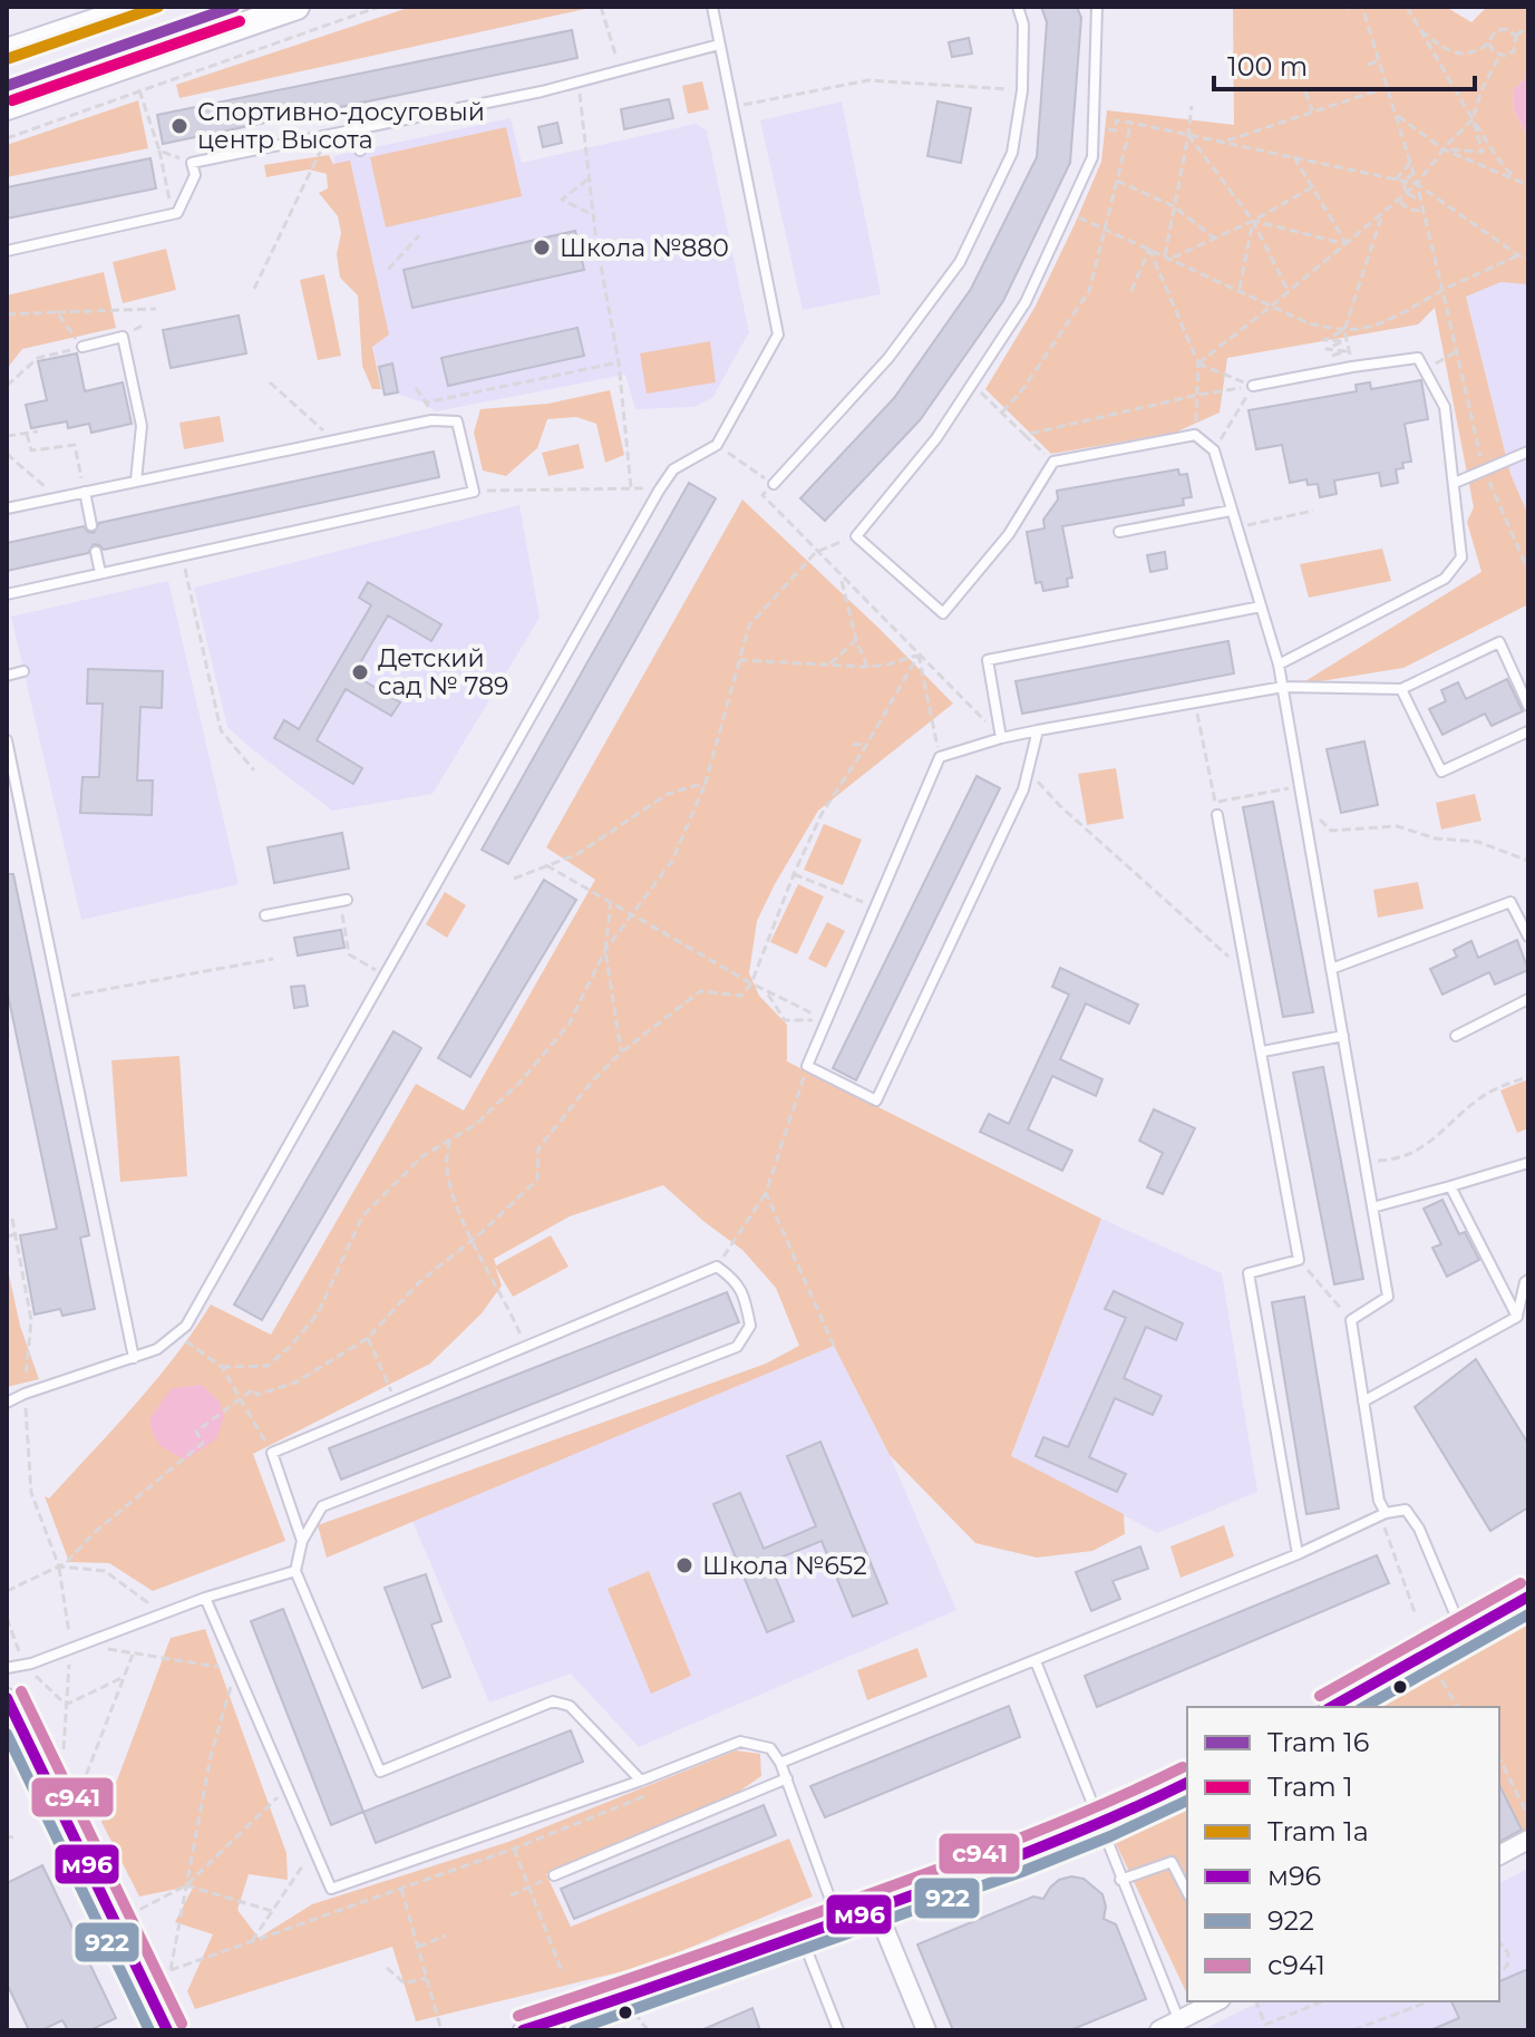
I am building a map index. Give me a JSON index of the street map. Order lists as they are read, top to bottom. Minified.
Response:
{"places":["Спортивно-досуговый центр Высота","Школа №880","Детский сад № 789","Школа №652"],"lines":["tram line 16","tram line 1а","tram line 1","transit line с941","transit line м96","transit line 922"],"legend":["Tram 16","Tram 1","Tram 1а","м96","922","с941"],"scale_bar":"100 m"}
